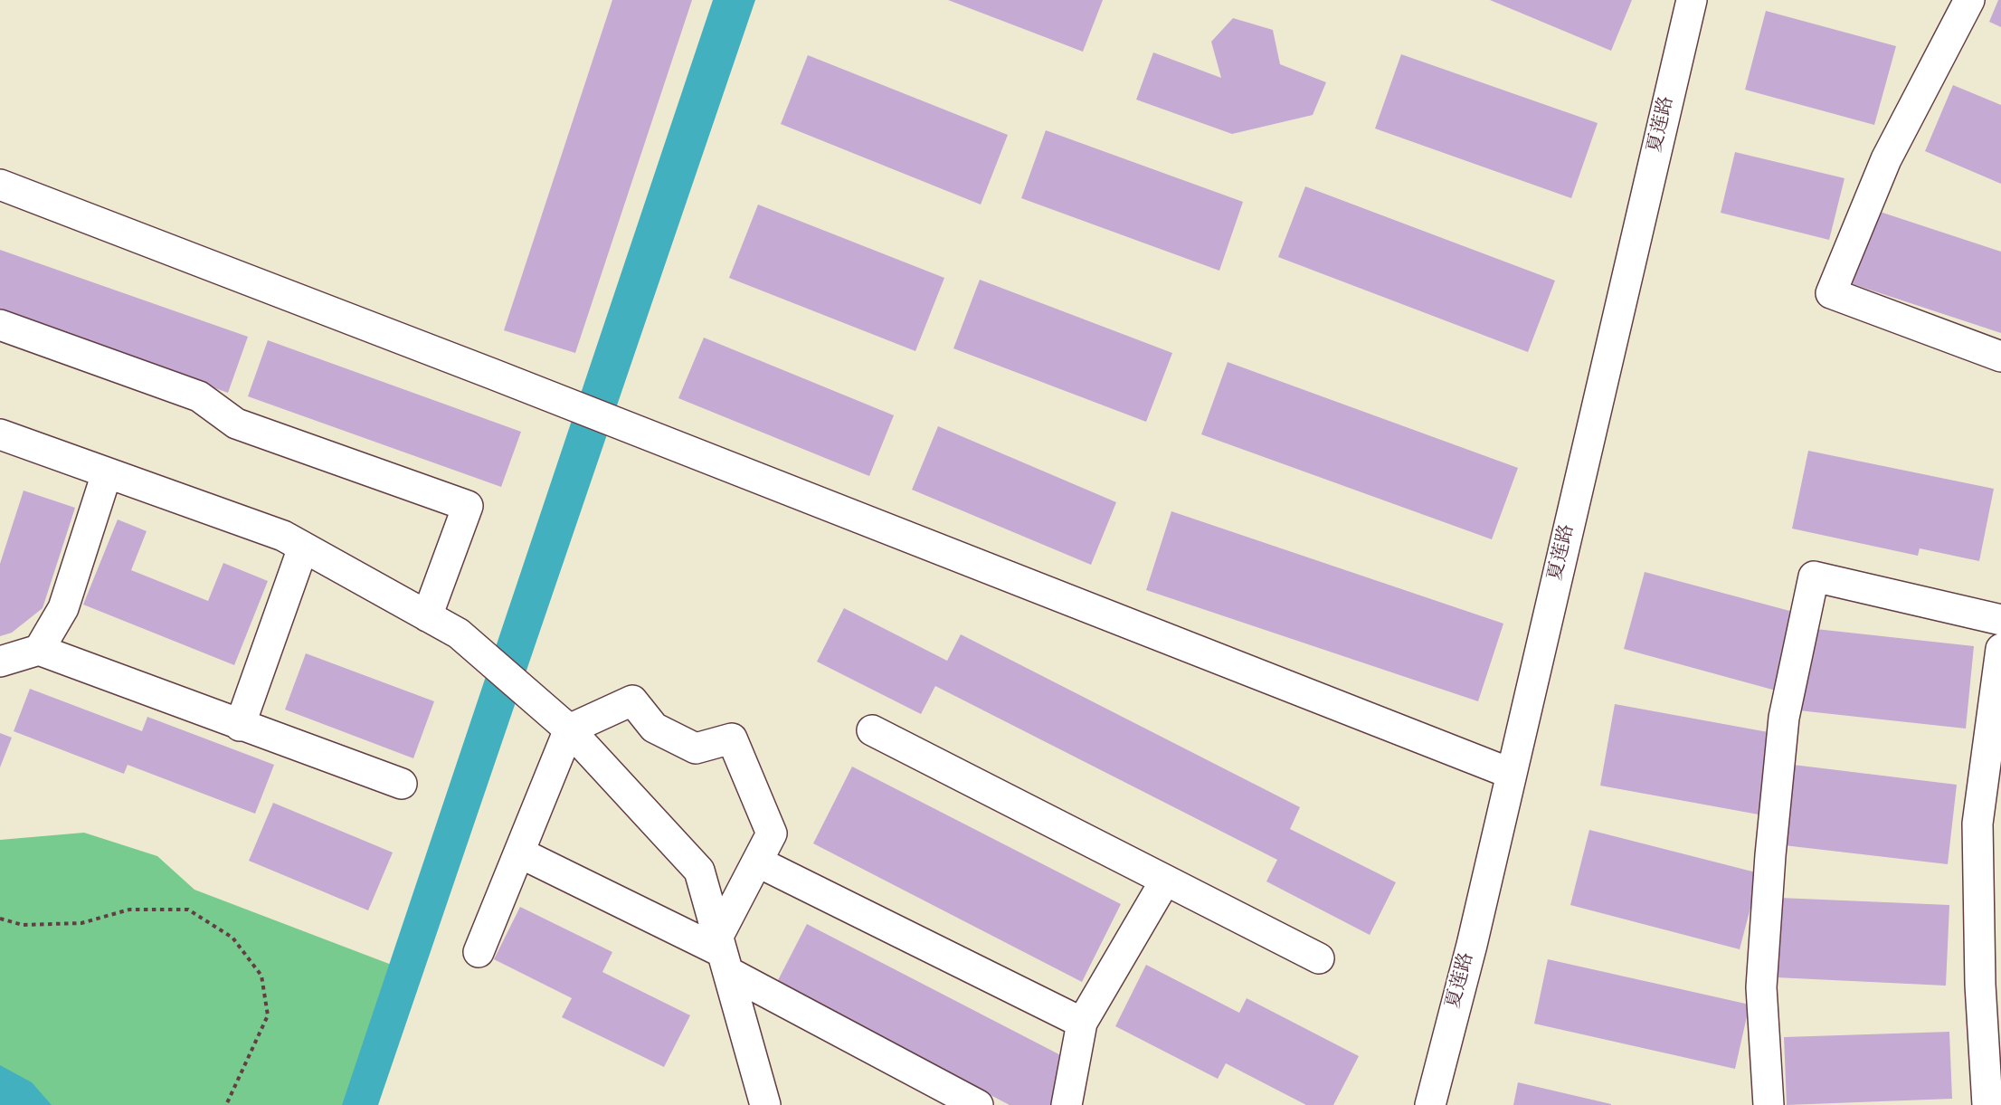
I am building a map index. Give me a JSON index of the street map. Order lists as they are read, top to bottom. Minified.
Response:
{"streets":{"street":["夏莲路"]}}
